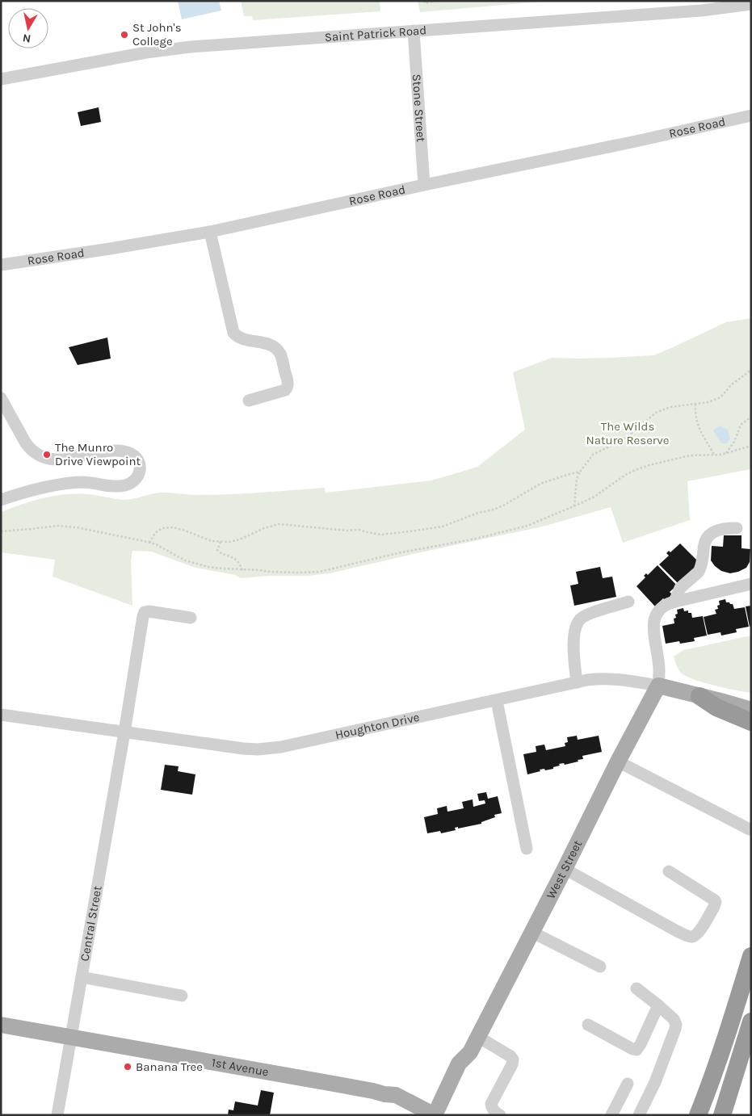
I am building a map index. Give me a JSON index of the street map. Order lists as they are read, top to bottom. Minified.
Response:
{"streets":{"main road":["Houghton Drive","West Street","1st Avenue"],"street":["Saint Patrick Road","Stone Street","Rose Road","Central Street"]},"crossings":[["Saint Patrick Road","Stone Street"],["Stone Street","Rose Road"],["Houghton Drive","West Street"],["Houghton Drive","Central Street"],["West Street","1st Avenue"],["Central Street","1st Avenue"]],"parks":["The Wilds Nature Reserve"],"places":["St John's College","The Munro Drive Viewpoint","Banana Tree"],"north":"bottom"}
